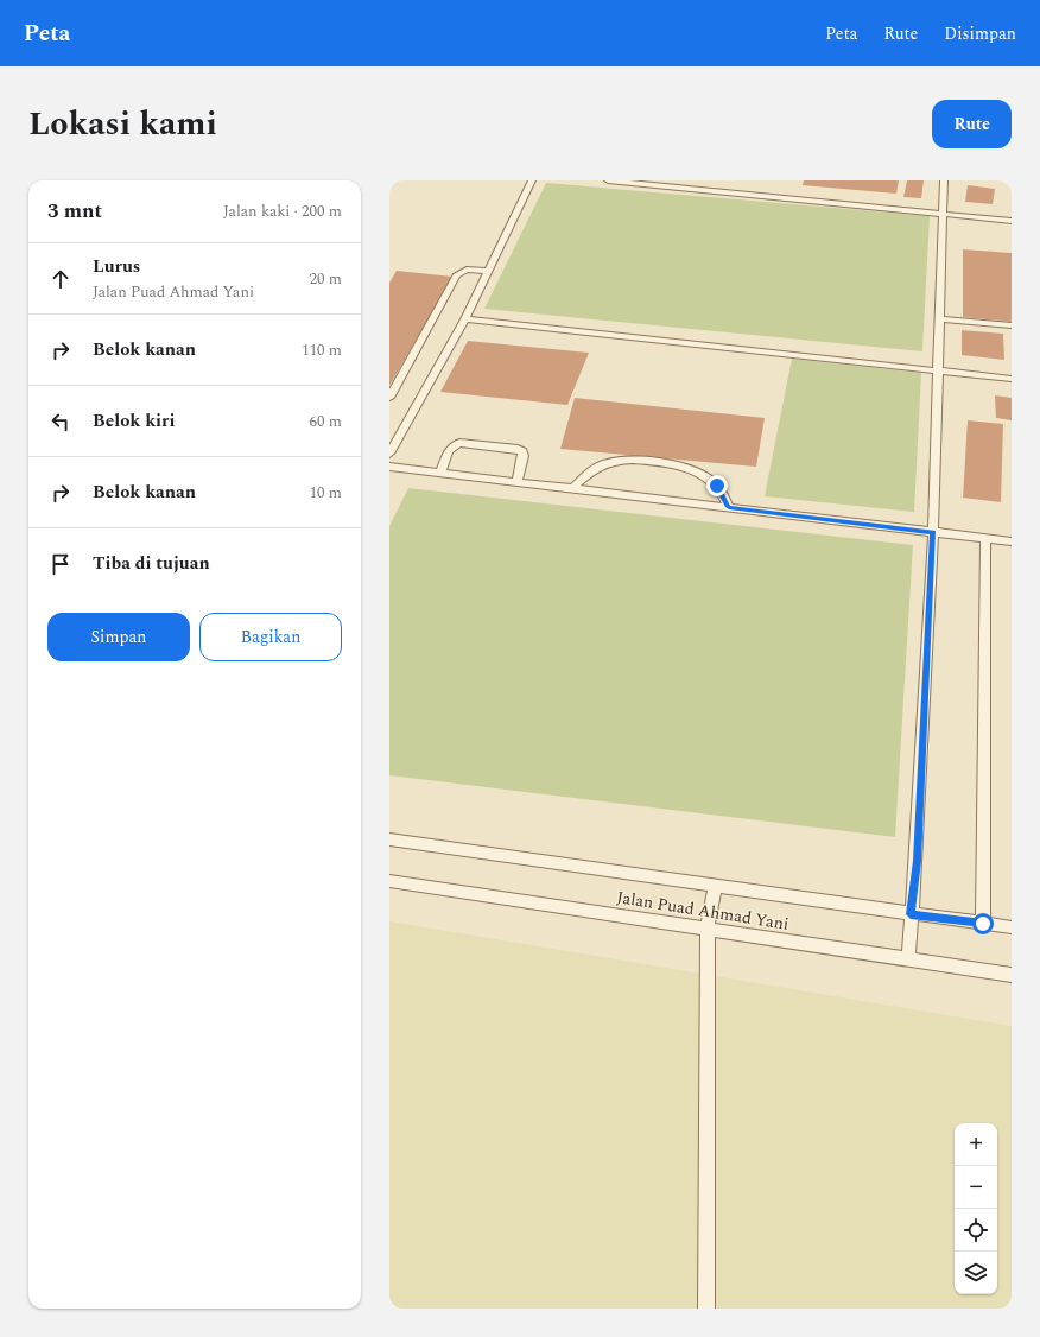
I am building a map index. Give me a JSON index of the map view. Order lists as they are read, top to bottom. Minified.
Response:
{"streets":{"lane":["Jalan Puad Ahmad Yani"]},"page":{"header":"Peta","nav":["Peta","Rute","Disimpan"],"title":"Lokasi kami","buttons":["Rute",["Simpan","Bagikan"]],"heading":["3 mnt","Jalan kaki · 200 m"],"list":[["Lurus","Jalan Puad Ahmad Yani","20 m"],["Belok kanan","110 m"],["Belok kiri","60 m"],["Belok kanan","10 m"],"Tiba di tujuan"],"map_buttons":["+","−"]}}
